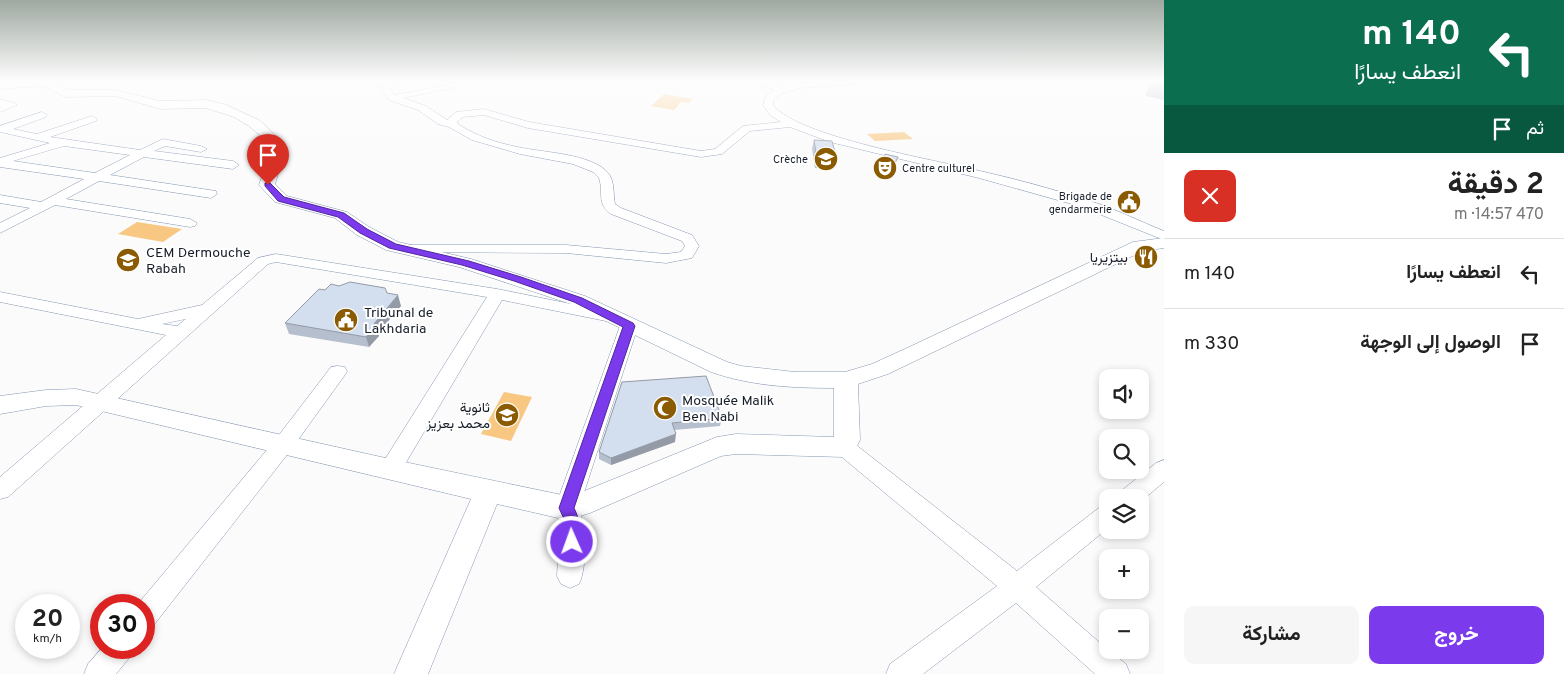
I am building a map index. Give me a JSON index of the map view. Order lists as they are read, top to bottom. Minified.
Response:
{"places":{"school or university":["Crèche","CEM Dermouche Rabah","ثانوية محمد بعزيز"],"theatre":["Centre culturel"],"public building":["Brigade de gendarmerie","Tribunal de Lakhdaria"],"restaurant":["بيتزيريا"],"mosque":["Mosquée Malik Ben Nabi"]},"page":{"turn":["140 m","انعطف يسارًا"],"then":"ثم","heading":["2 دقيقة","470 m · 14:57"],"list":[{"name":"انعطف يسارًا","value":"140 m"},{"name":"الوصول إلى الوجهة","value":"330 m"}],"map_buttons":["+","−"],"speed":"20 km/h","limit":"30","buttons":["خروج","مشاركة"]}}
